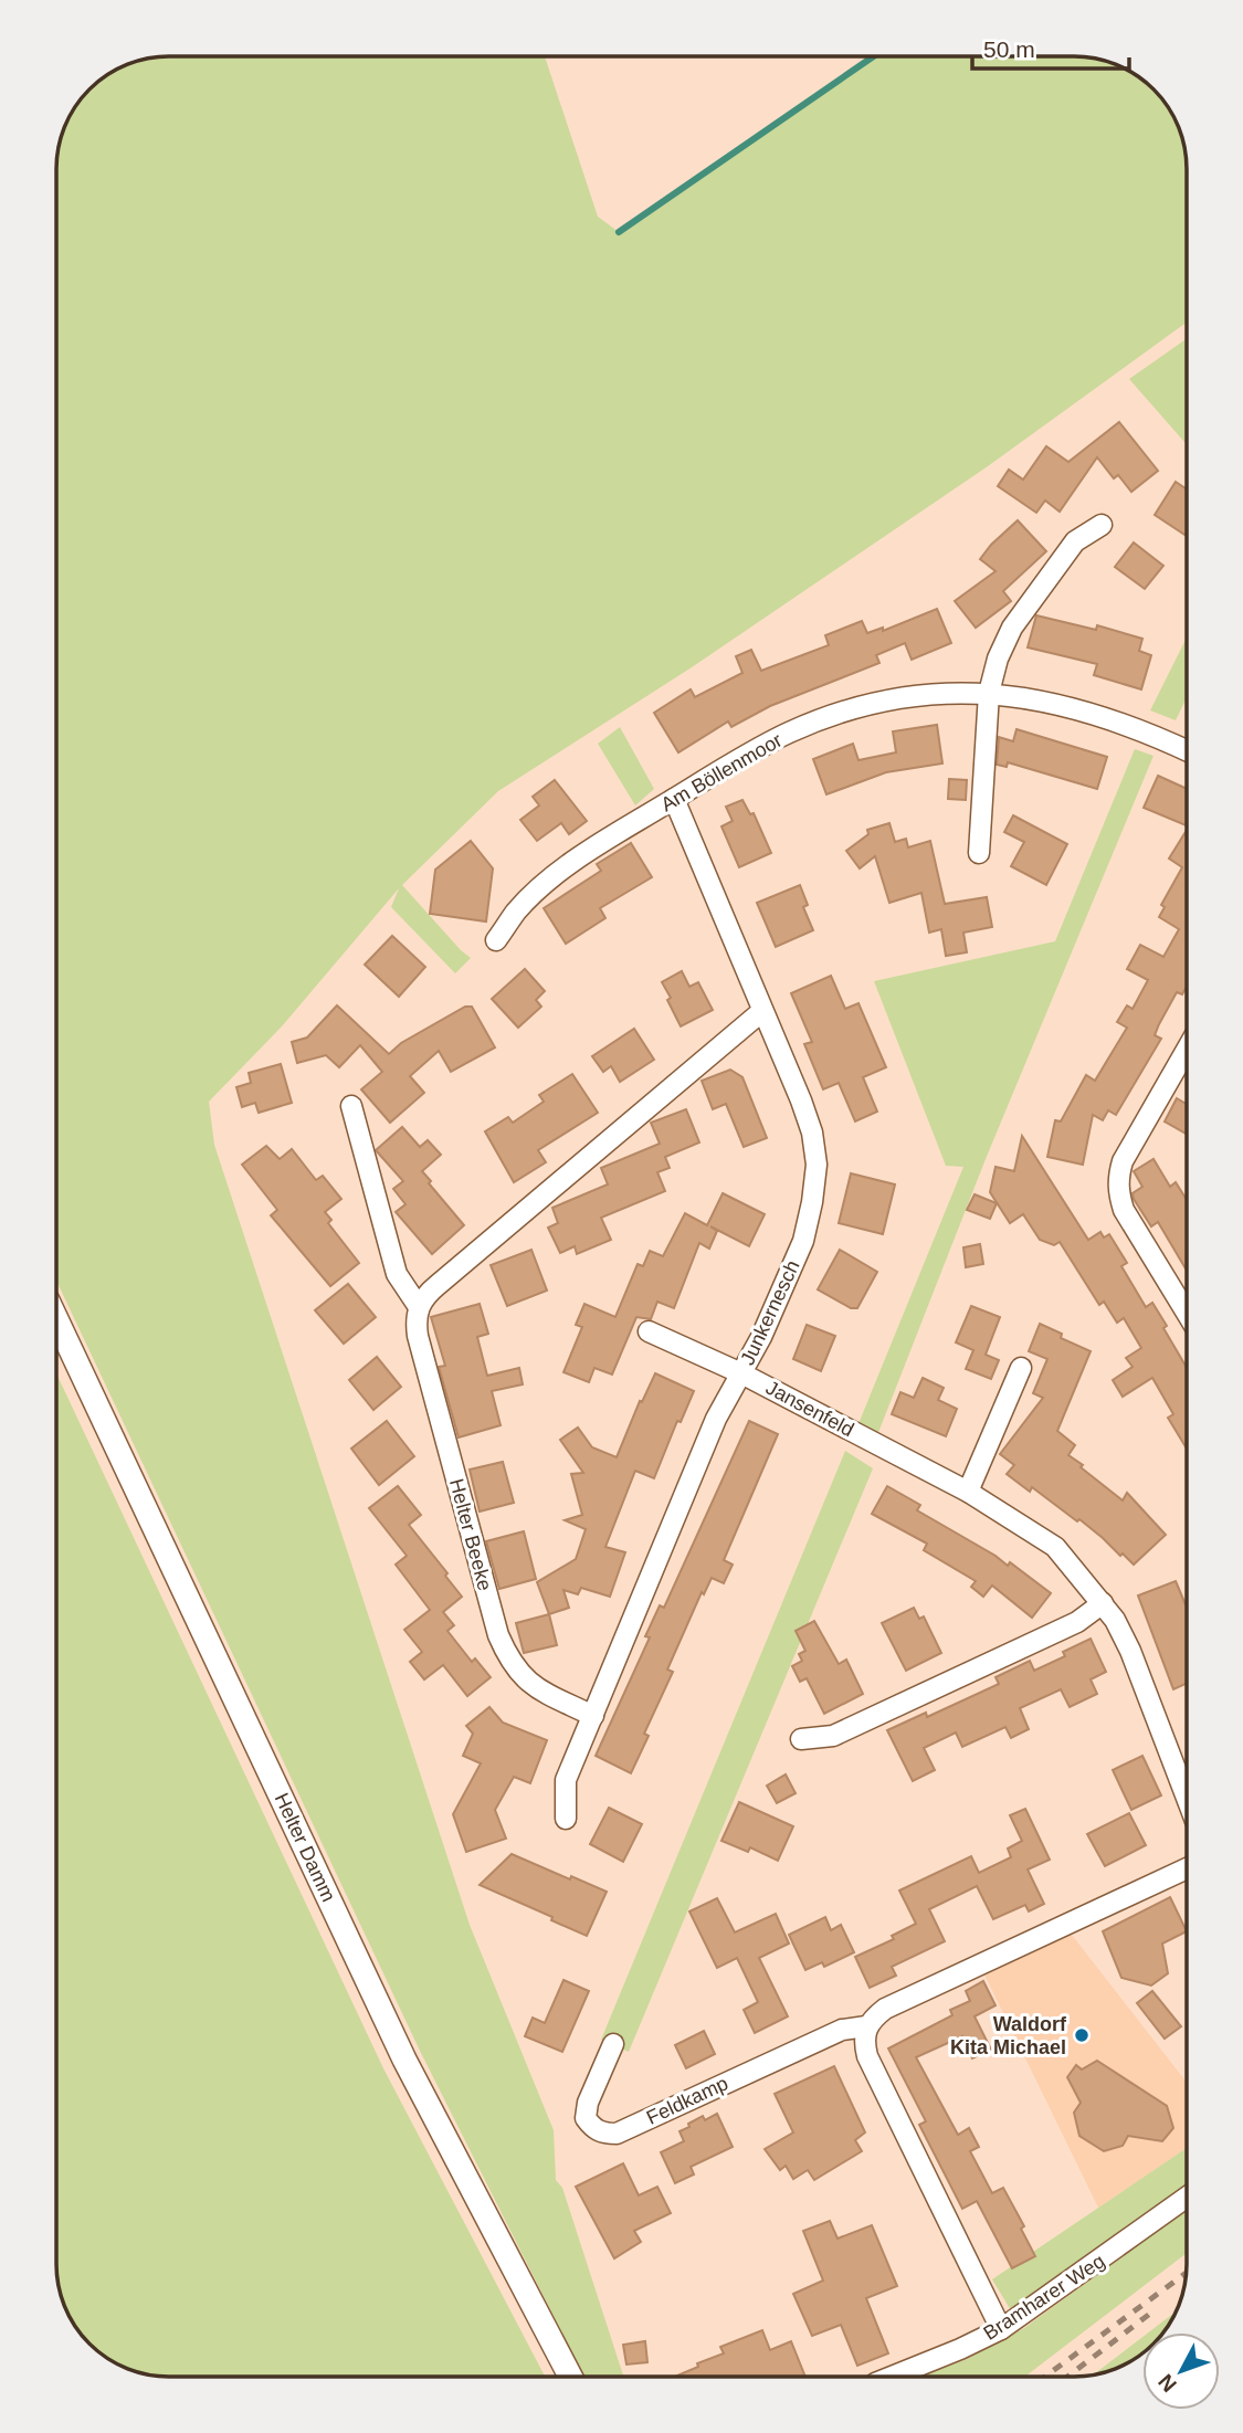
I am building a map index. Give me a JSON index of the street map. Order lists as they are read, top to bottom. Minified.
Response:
{"streets":{"street":["Am Böllenmoor","Junkernesch","Jansenfeld","Helter Beeke","Helter Damm","Feldkamp","Bramharer Weg"]},"crossings":[["Am Böllenmoor","Junkernesch"],["Junkernesch","Jansenfeld"],["Junkernesch","Helter Beeke"]],"places":["Waldorf Kita Michael"],"scale_bar":"50 m","north":"bottom left"}
